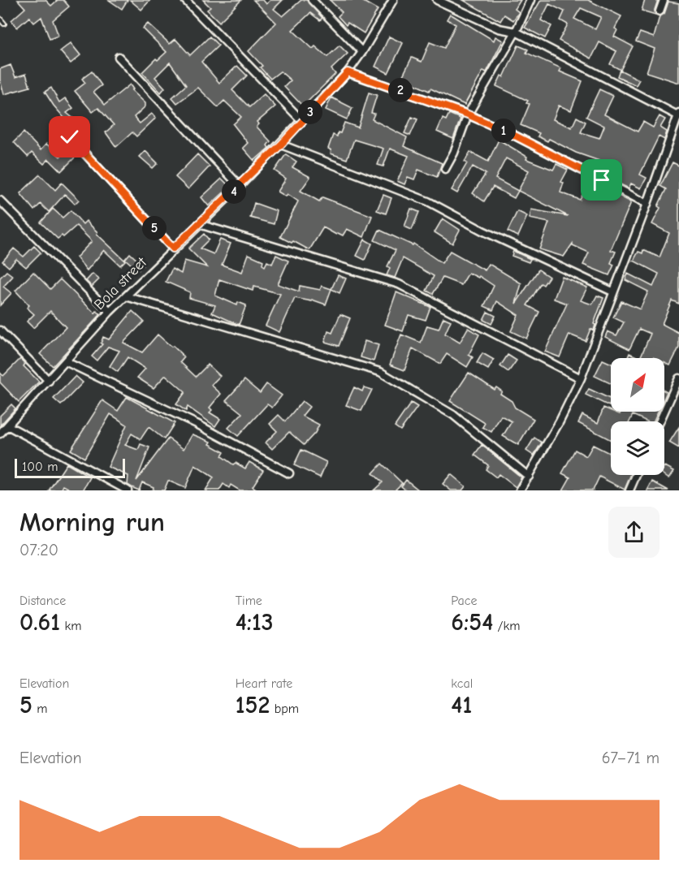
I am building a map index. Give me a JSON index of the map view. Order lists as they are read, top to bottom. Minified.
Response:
{"streets":{"street":["Bola street"]},"scale_bar":"100 m","north":"top right","page":{"pins":["2","3","1","4","5"],"scale":"100 m","heading":["Morning run","07:20"],"stats":[["Distance","0.61 km"],["Time","4:13"],["Pace","6:54 /km"],["Elevation","5 m"],["Heart rate","152 bpm"],["kcal","41"]],"chart":["Elevation","67–71 m"]}}
